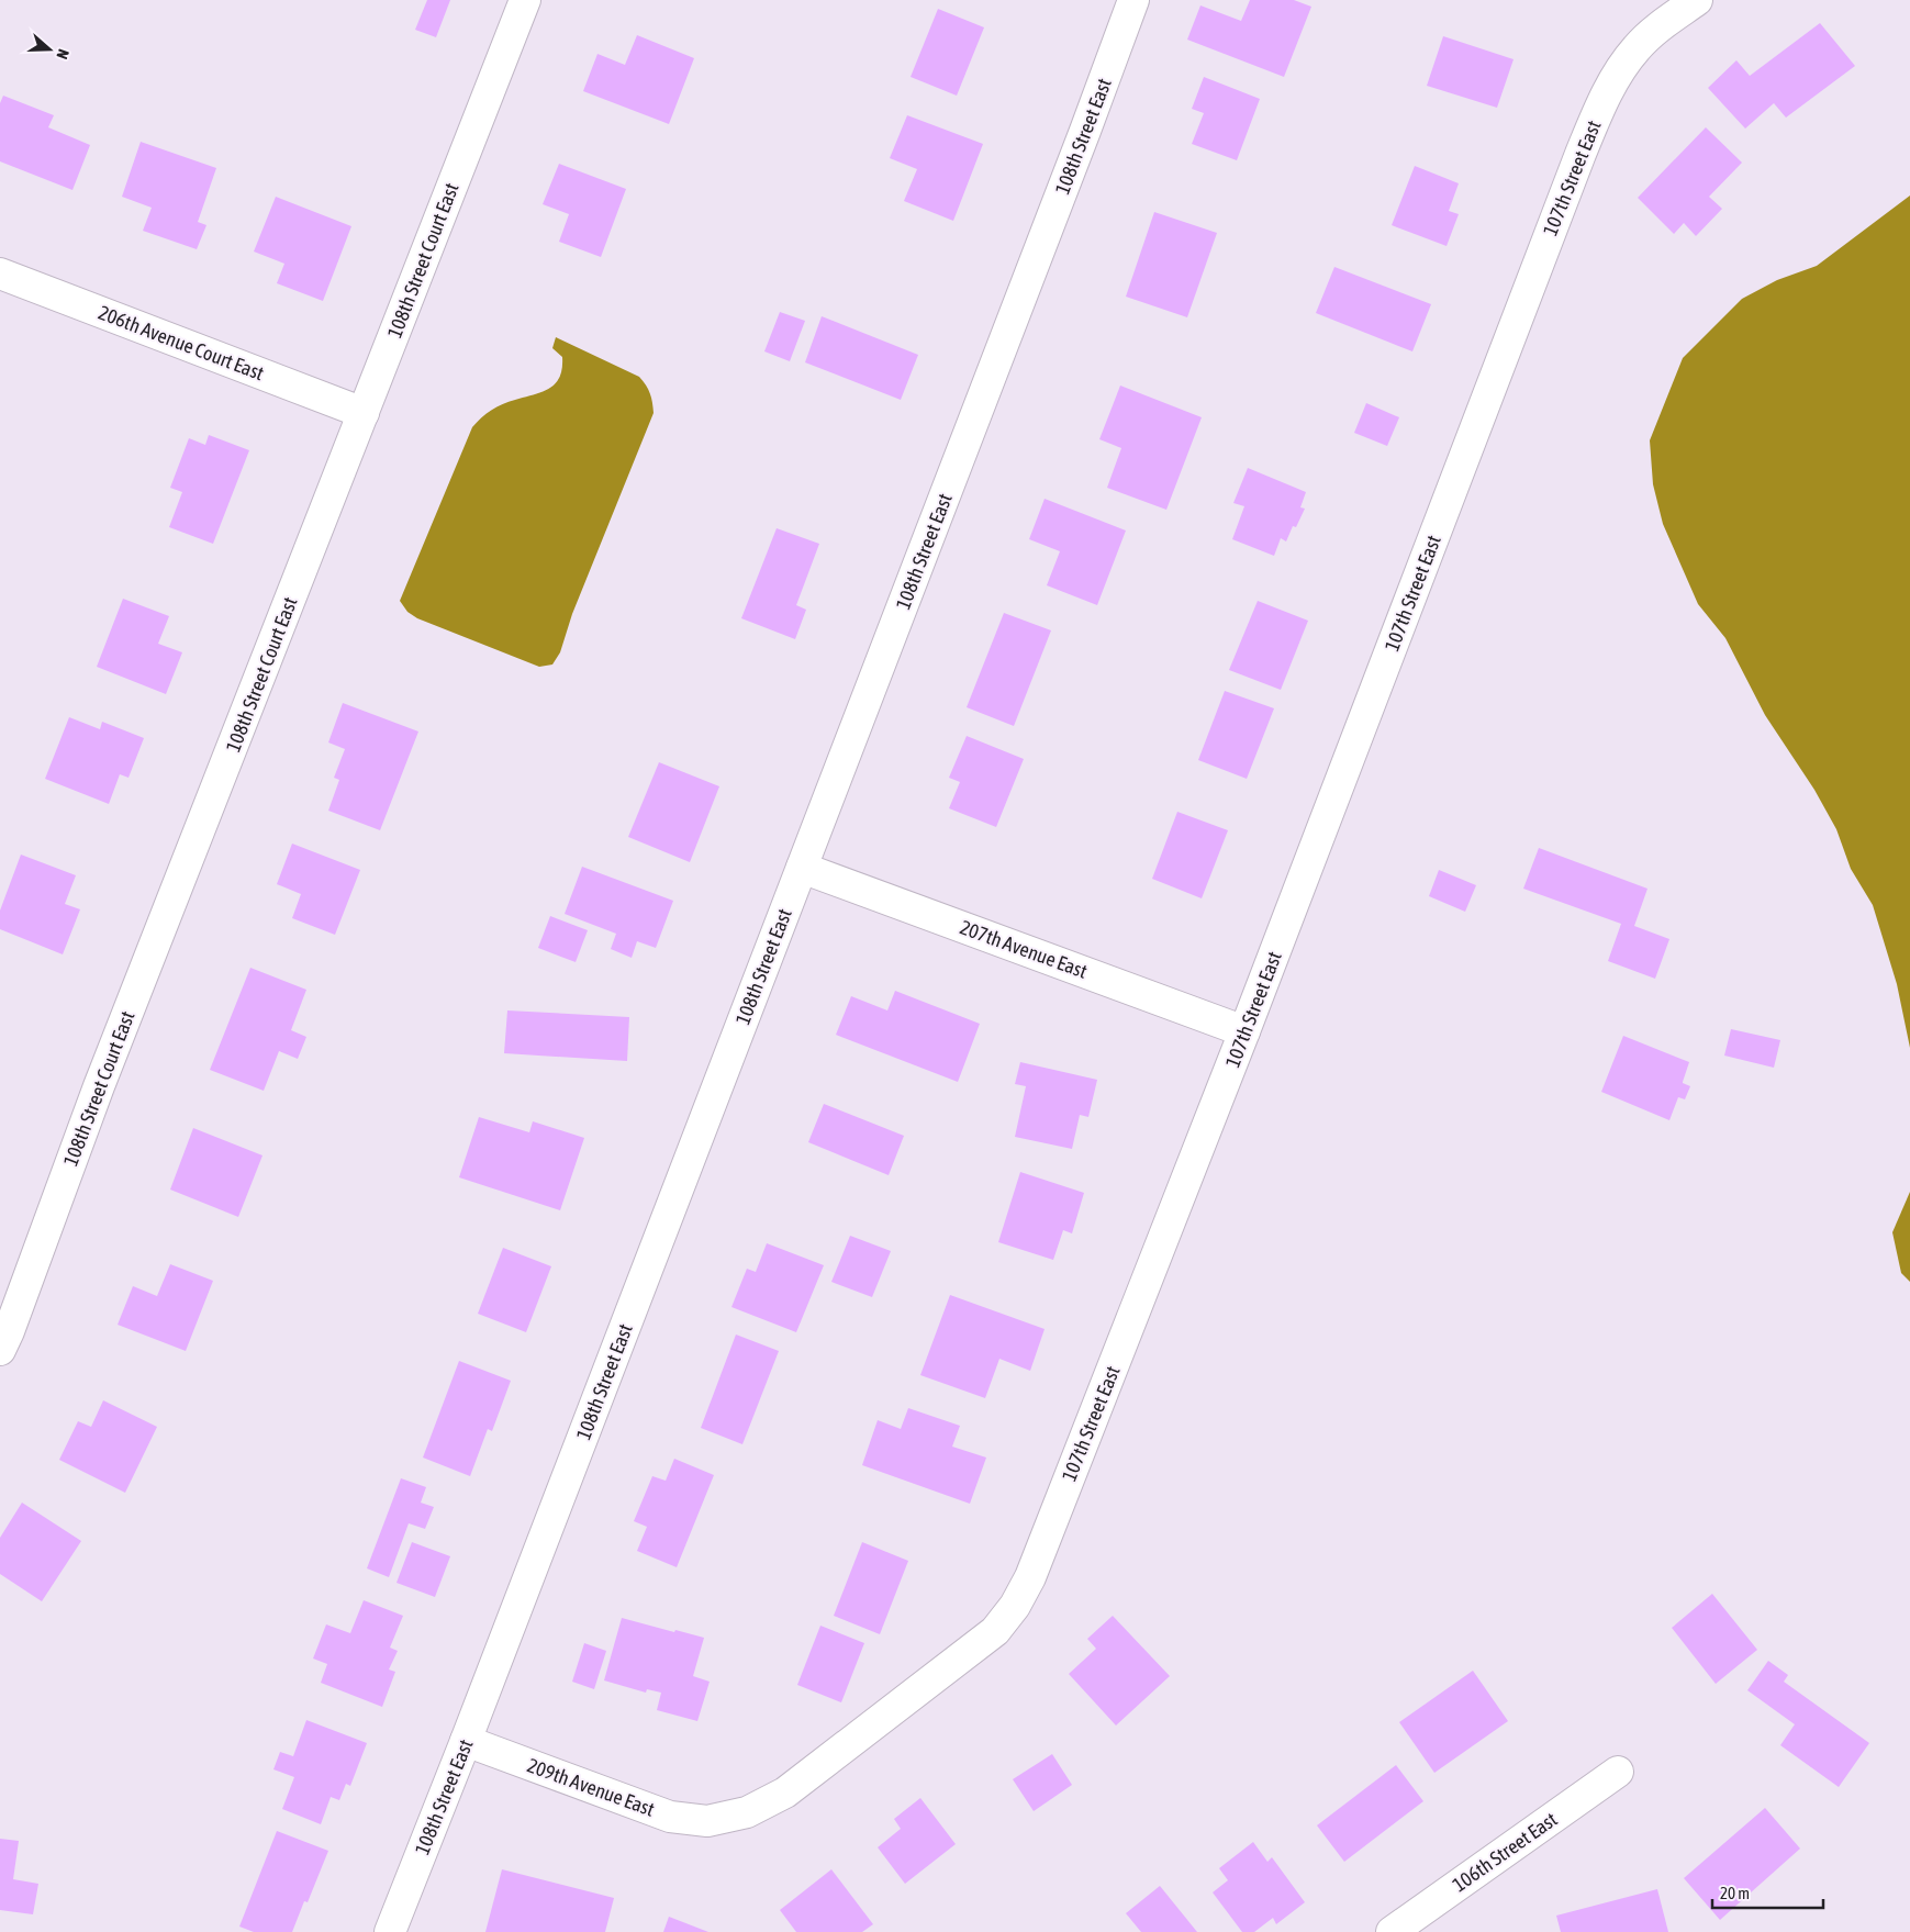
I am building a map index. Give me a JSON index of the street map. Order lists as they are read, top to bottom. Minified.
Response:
{"streets":{"street":["108th Street East","107th Street East","108th Street Court East","206th Avenue Court East","207th Avenue East","209th Avenue East","106th Street East"]},"crossings":[["108th Street East","207th Avenue East"],["108th Street East","209th Avenue East"],["107th Street East","207th Avenue East"],["107th Street East","209th Avenue East"],["108th Street Court East","206th Avenue Court East"]],"scale_bar":"20 m","north":"right"}
